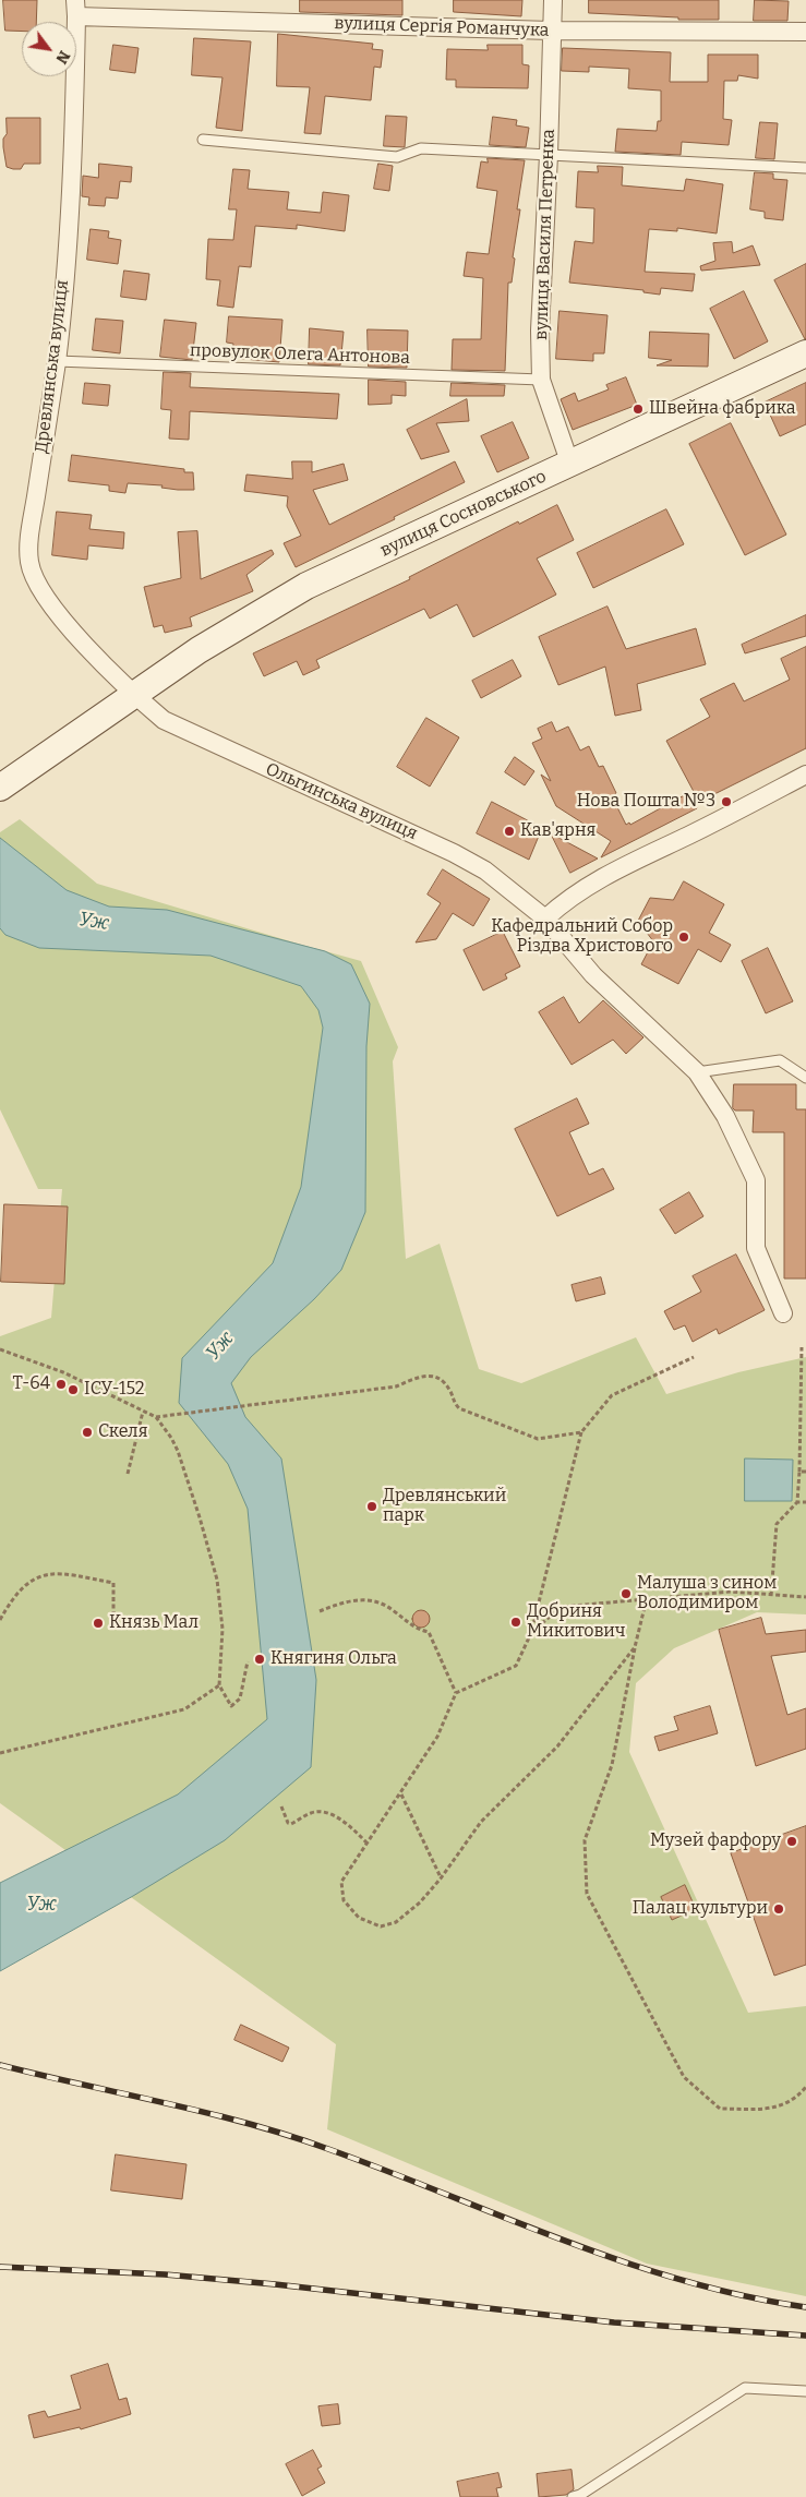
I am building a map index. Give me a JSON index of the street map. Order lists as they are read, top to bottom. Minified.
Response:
{"streets":{"street":["вулиця Сергія Романчука","вулиця Василя Петренка","Древлянська вулиця","вулиця Сосновського","Ольгинська вулиця"],"lane":["провулок Олега Антонова"]},"crossings":[["вулиця Сергія Романчука","вулиця Василя Петренка"],["вулиця Сергія Романчука","Древлянська вулиця"],["вулиця Василя Петренка","провулок Олега Антонова"],["вулиця Василя Петренка","вулиця Сосновського"],["провулок Олега Антонова","Древлянська вулиця"],["Древлянська вулиця","вулиця Сосновського"],["Древлянська вулиця","Ольгинська вулиця"],["вулиця Сосновського","Ольгинська вулиця"]],"water":["Уж"],"places":["Швейна фабрика","Нова Пошта №3","Кав'ярня","Кафедральний Собор Різдва Христового","Т-64","ІСУ-152","Скеля","Древлянський парк","Малуша з сином Володимиром","Добриня Микитович","Князь Мал","Княгиня Ольга","Музей фарфору","Палац культури"],"north":"bottom right"}
